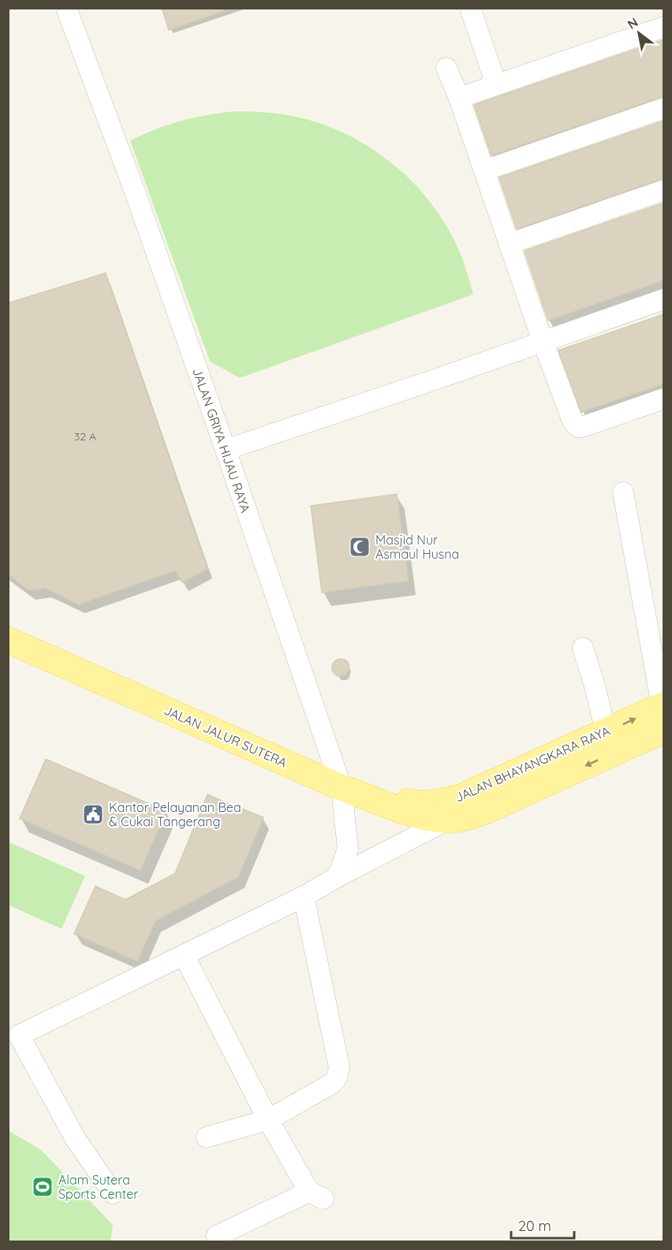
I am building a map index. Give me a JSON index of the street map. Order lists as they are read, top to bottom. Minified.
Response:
{"streets":{"main road":["JALAN JALUR SUTERA","JALAN BHAYANGKARA RAYA"],"street":["JALAN GRIYA HIJAU RAYA"]},"crossings":[["JALAN GRIYA HIJAU RAYA","JALAN JALUR SUTERA"],["JALAN JALUR SUTERA","JALAN BHAYANGKARA RAYA"]],"places":{"mosque":["Masjid Nur Asmaul Husna"],"public building":["Kantor Pelayanan Bea & Cukai Tangerang"],"sports":["Alam Sutera Sports Center"]},"house_numbers":["32 A"],"scale_bar":"20 m","north":"top left"}
